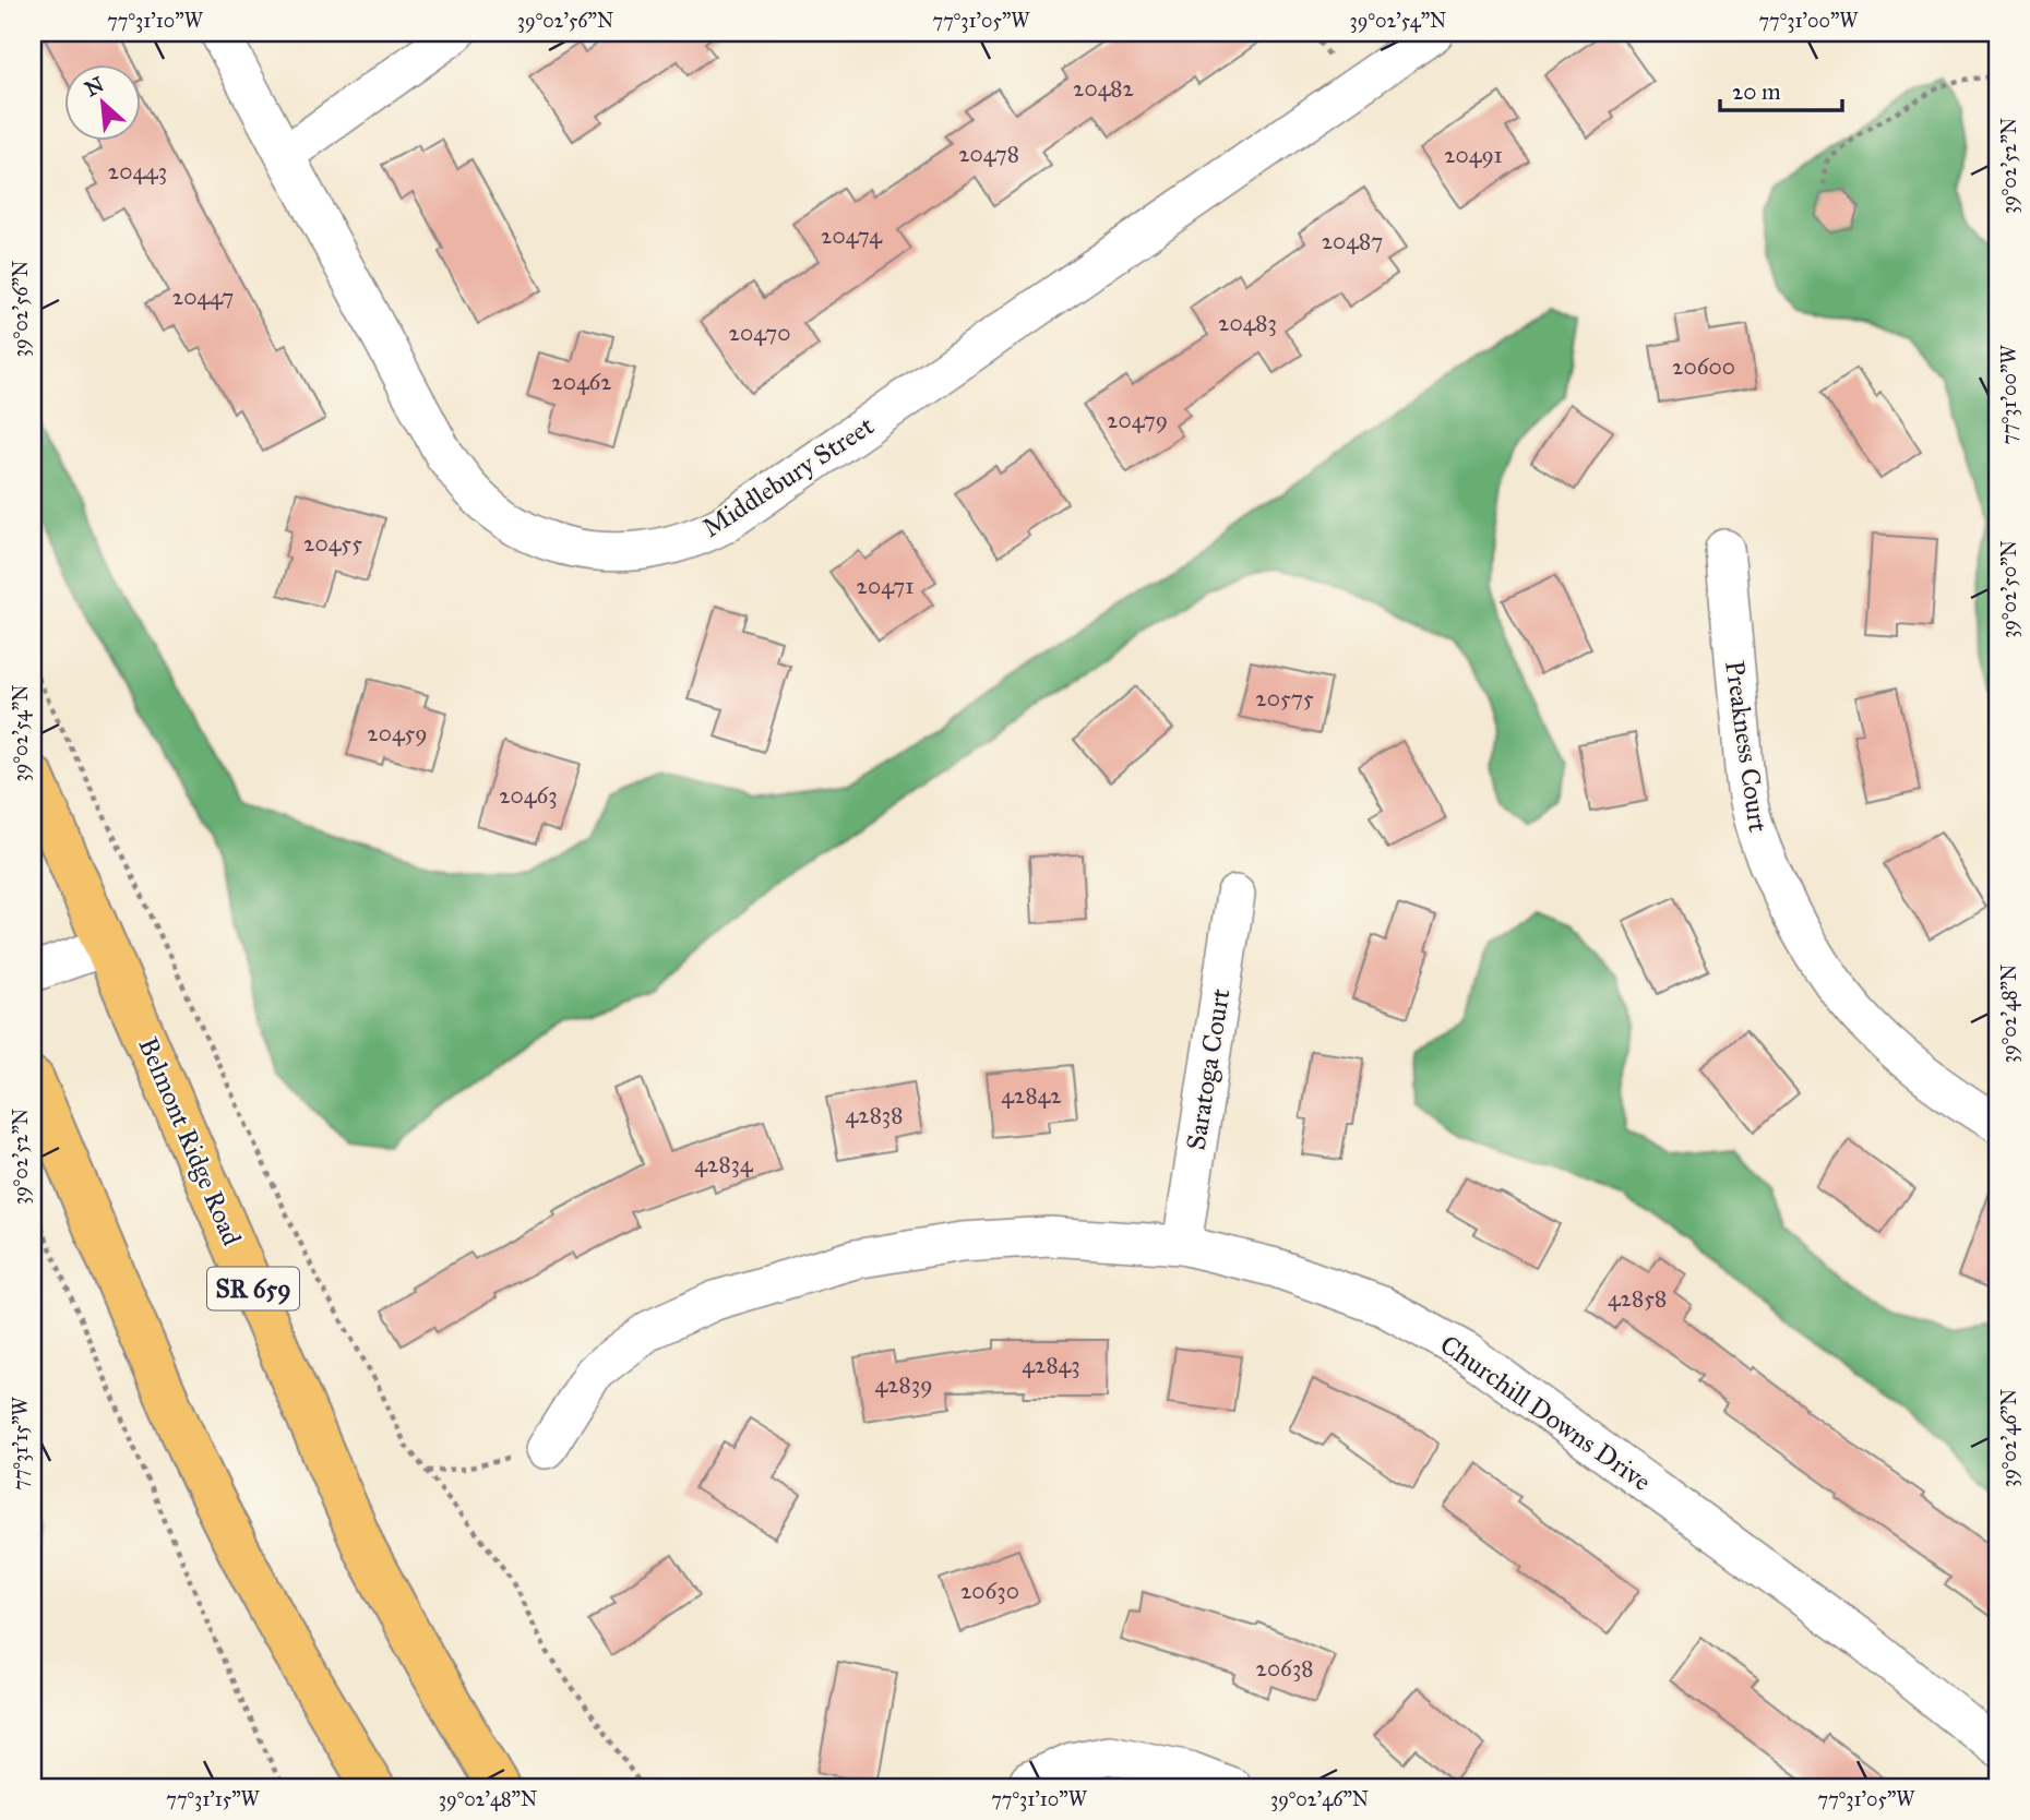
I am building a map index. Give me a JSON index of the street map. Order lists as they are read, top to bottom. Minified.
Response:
{"streets":{"main road":["Belmont Ridge Road","SR 659"],"street":["Middlebury Street","Preakness Court","Saratoga Court","Churchill Downs Drive"]},"crossings":[["Saratoga Court","Churchill Downs Drive"]],"house_numbers":["20482","20478","20491","20443","20474","20487","20447","20483","20470","20600","20462","20479","20455","20471","20575","20459","20463","42842","42838","42834","42858","42843","42839","20630","20638"],"scale_bar":"20 m","north":"top left","coordinates":["77°31'10\"W","39°02'56\"N","77°31'05\"W","39°02'54\"N","77°31'00\"W","39°02'52\"N","39°02'50\"N","39°02'48\"N","39°02'46\"N","77°31'15\"W"]}
